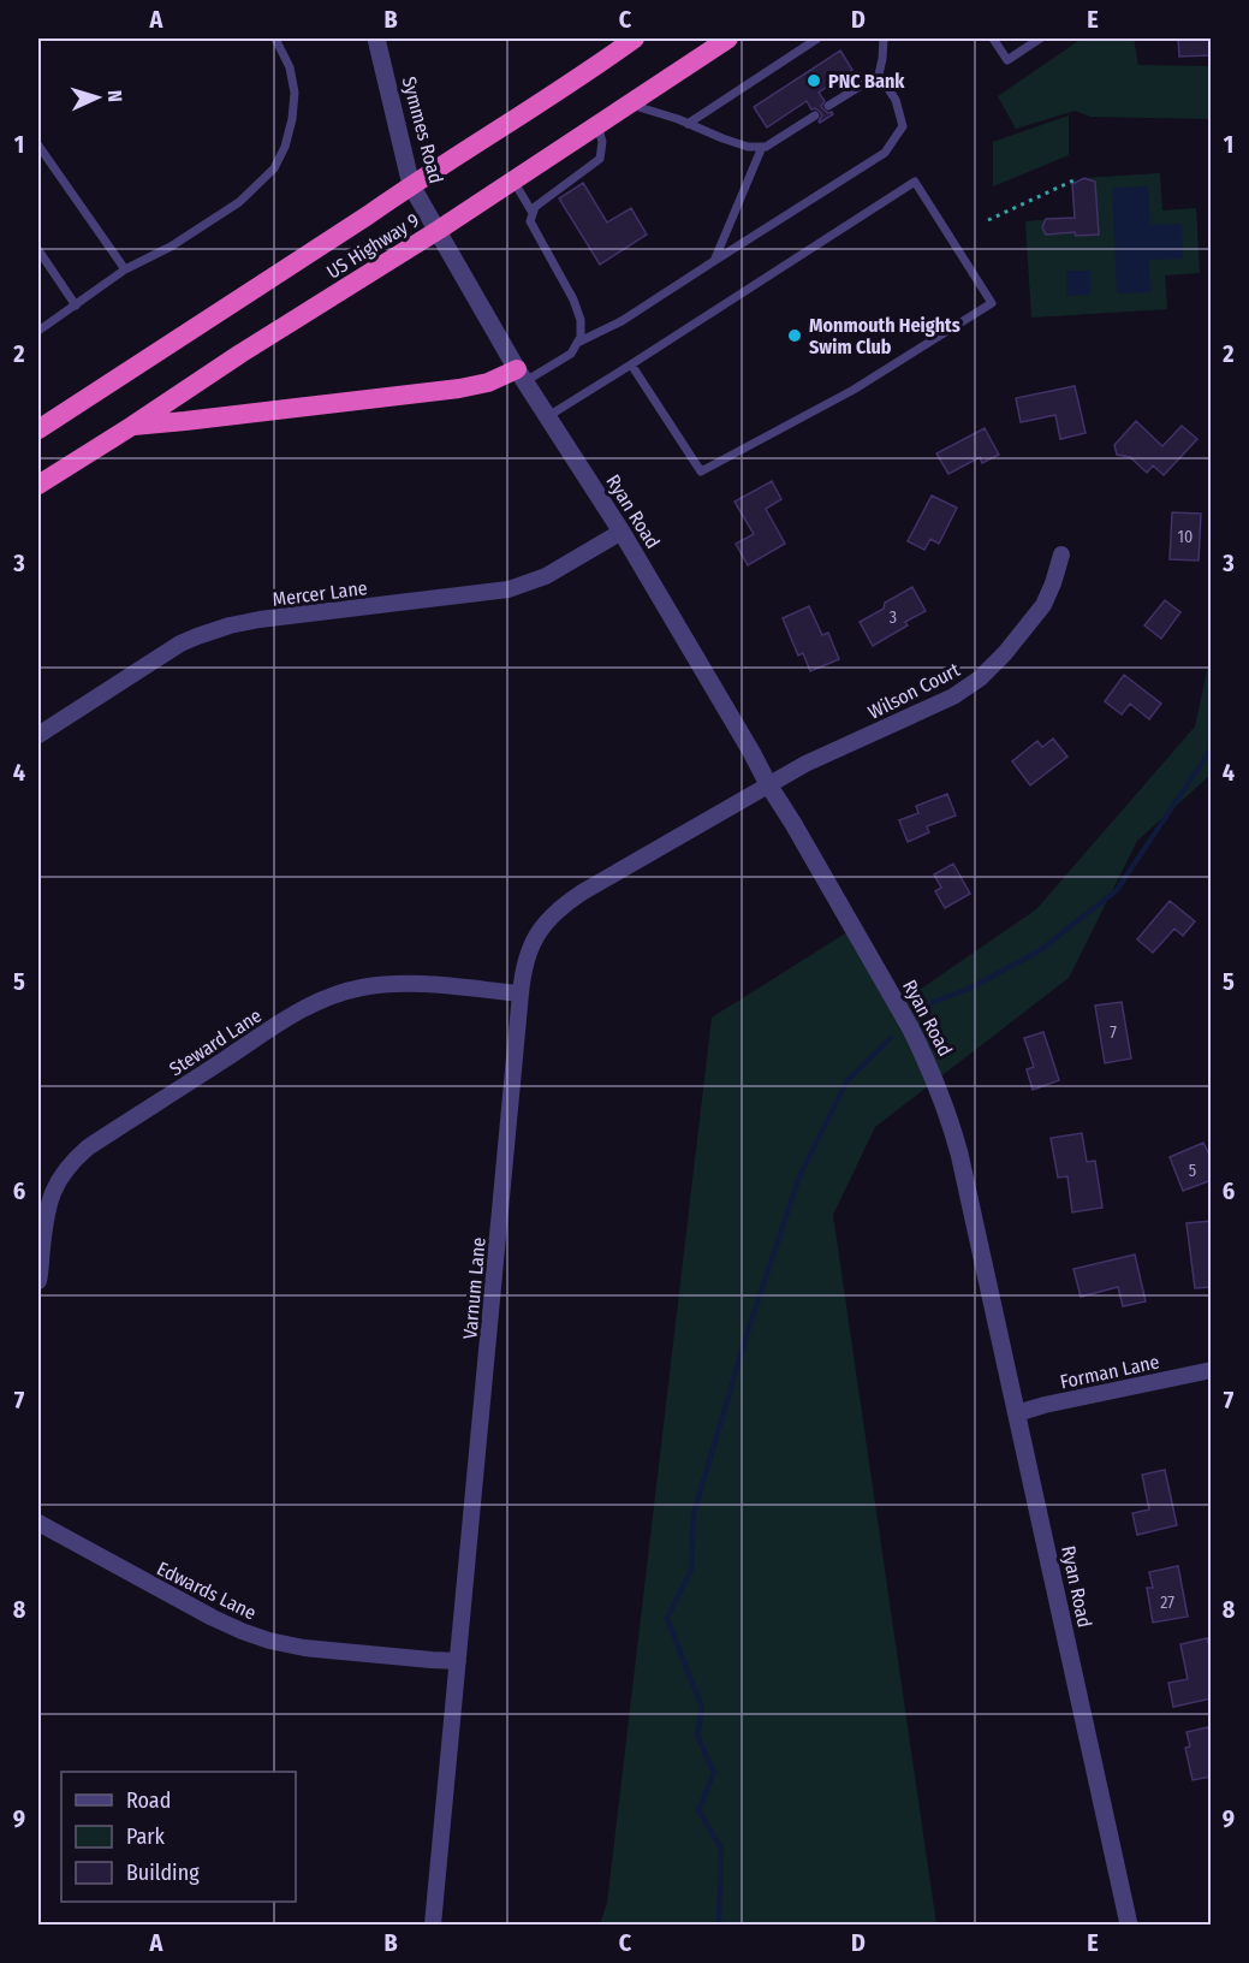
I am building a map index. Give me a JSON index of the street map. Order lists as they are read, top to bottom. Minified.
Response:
{"streets":{"highway":["US Highway 9"],"street":["Symmes Road","Ryan Road","Mercer Lane","Wilson Court","Steward Lane","Varnum Lane","Forman Lane","Edwards Lane"]},"crossings":[["Symmes Road","US Highway 9"],["Symmes Road","Ryan Road"],["US Highway 9","Ryan Road"],["Ryan Road","Mercer Lane"],["Ryan Road","Wilson Court"],["Ryan Road","Varnum Lane"],["Ryan Road","Forman Lane"],["Wilson Court","Varnum Lane"],["Steward Lane","Varnum Lane"],["Varnum Lane","Edwards Lane"]],"places":["PNC Bank","Monmouth Heights Swim Club"],"house_numbers":["10","3","7","5","27"],"legend":["Road","Park","Building"],"north":"right","grid":{"columns":["A","B","C","D","E"],"rows":["1","2","3","4","5","6","7","8","9"]}}
